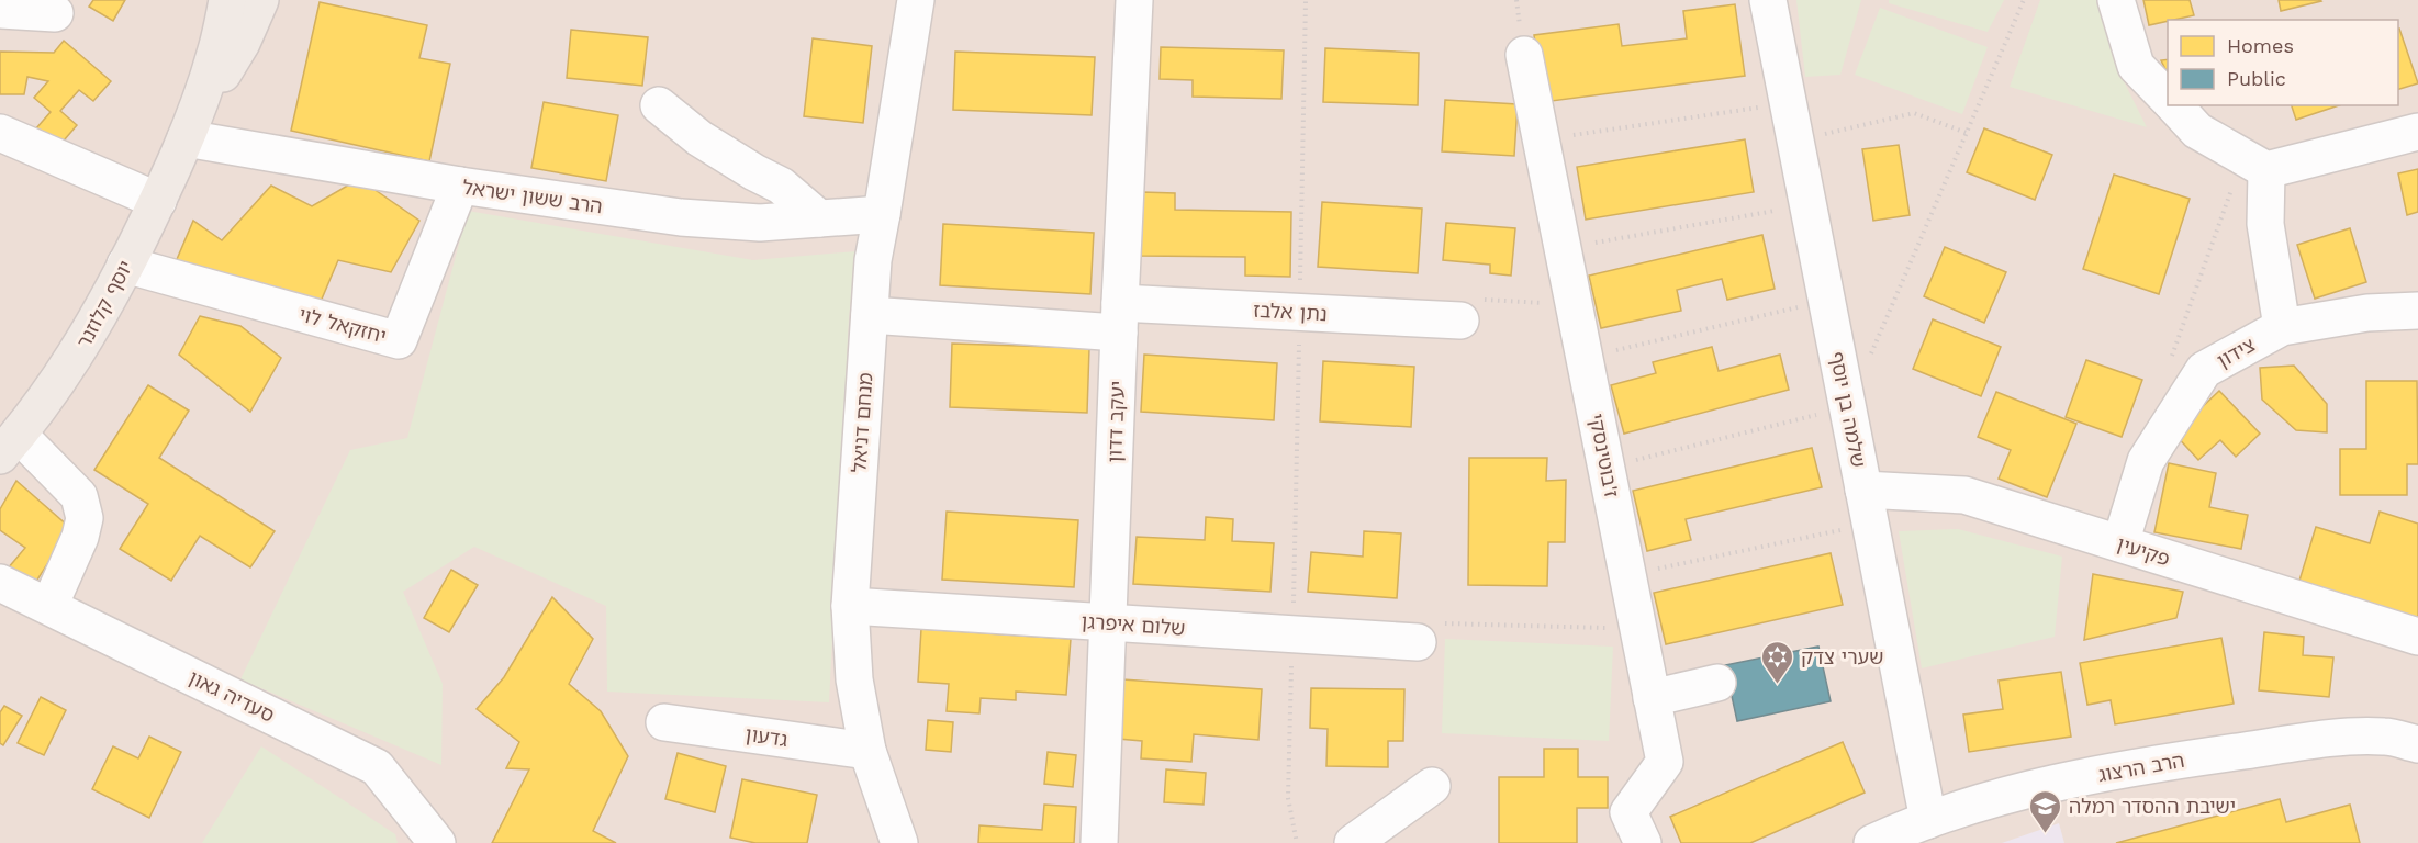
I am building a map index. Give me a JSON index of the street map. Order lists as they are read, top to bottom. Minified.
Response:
{"streets":{"main road":["יוסף קלוזנר"],"street":["הרב ששון ישראל","נתן אלבז","יחזקאל לוי","צידון","שלמה בן יוסף","יעקב דדון","מנחם דניאל","ז'בוטינסקי","פקיעין","שלום איפרגן","סעדיה גאון","גדעון","הרב הרצוג"]},"crossings":[["הרב ששון ישראל","יוסף קלוזנר"],["הרב ששון ישראל","יחזקאל לוי"],["הרב ששון ישראל","מנחם דניאל"],["יוסף קלוזנר","יחזקאל לוי"],["נתן אלבז","יעקב דדון"],["נתן אלבז","מנחם דניאל"],["צידון","פקיעין"],["שלמה בן יוסף","פקיעין"],["שלמה בן יוסף","הרב הרצוג"],["יעקב דדון","שלום איפרגן"],["מנחם דניאל","שלום איפרגן"],["מנחם דניאל","גדעון"]],"places":{"synagogue":["שערי צדק"],"school or university":["ישיבת ההסדר רמלה"]},"legend":["Homes","Public"]}
